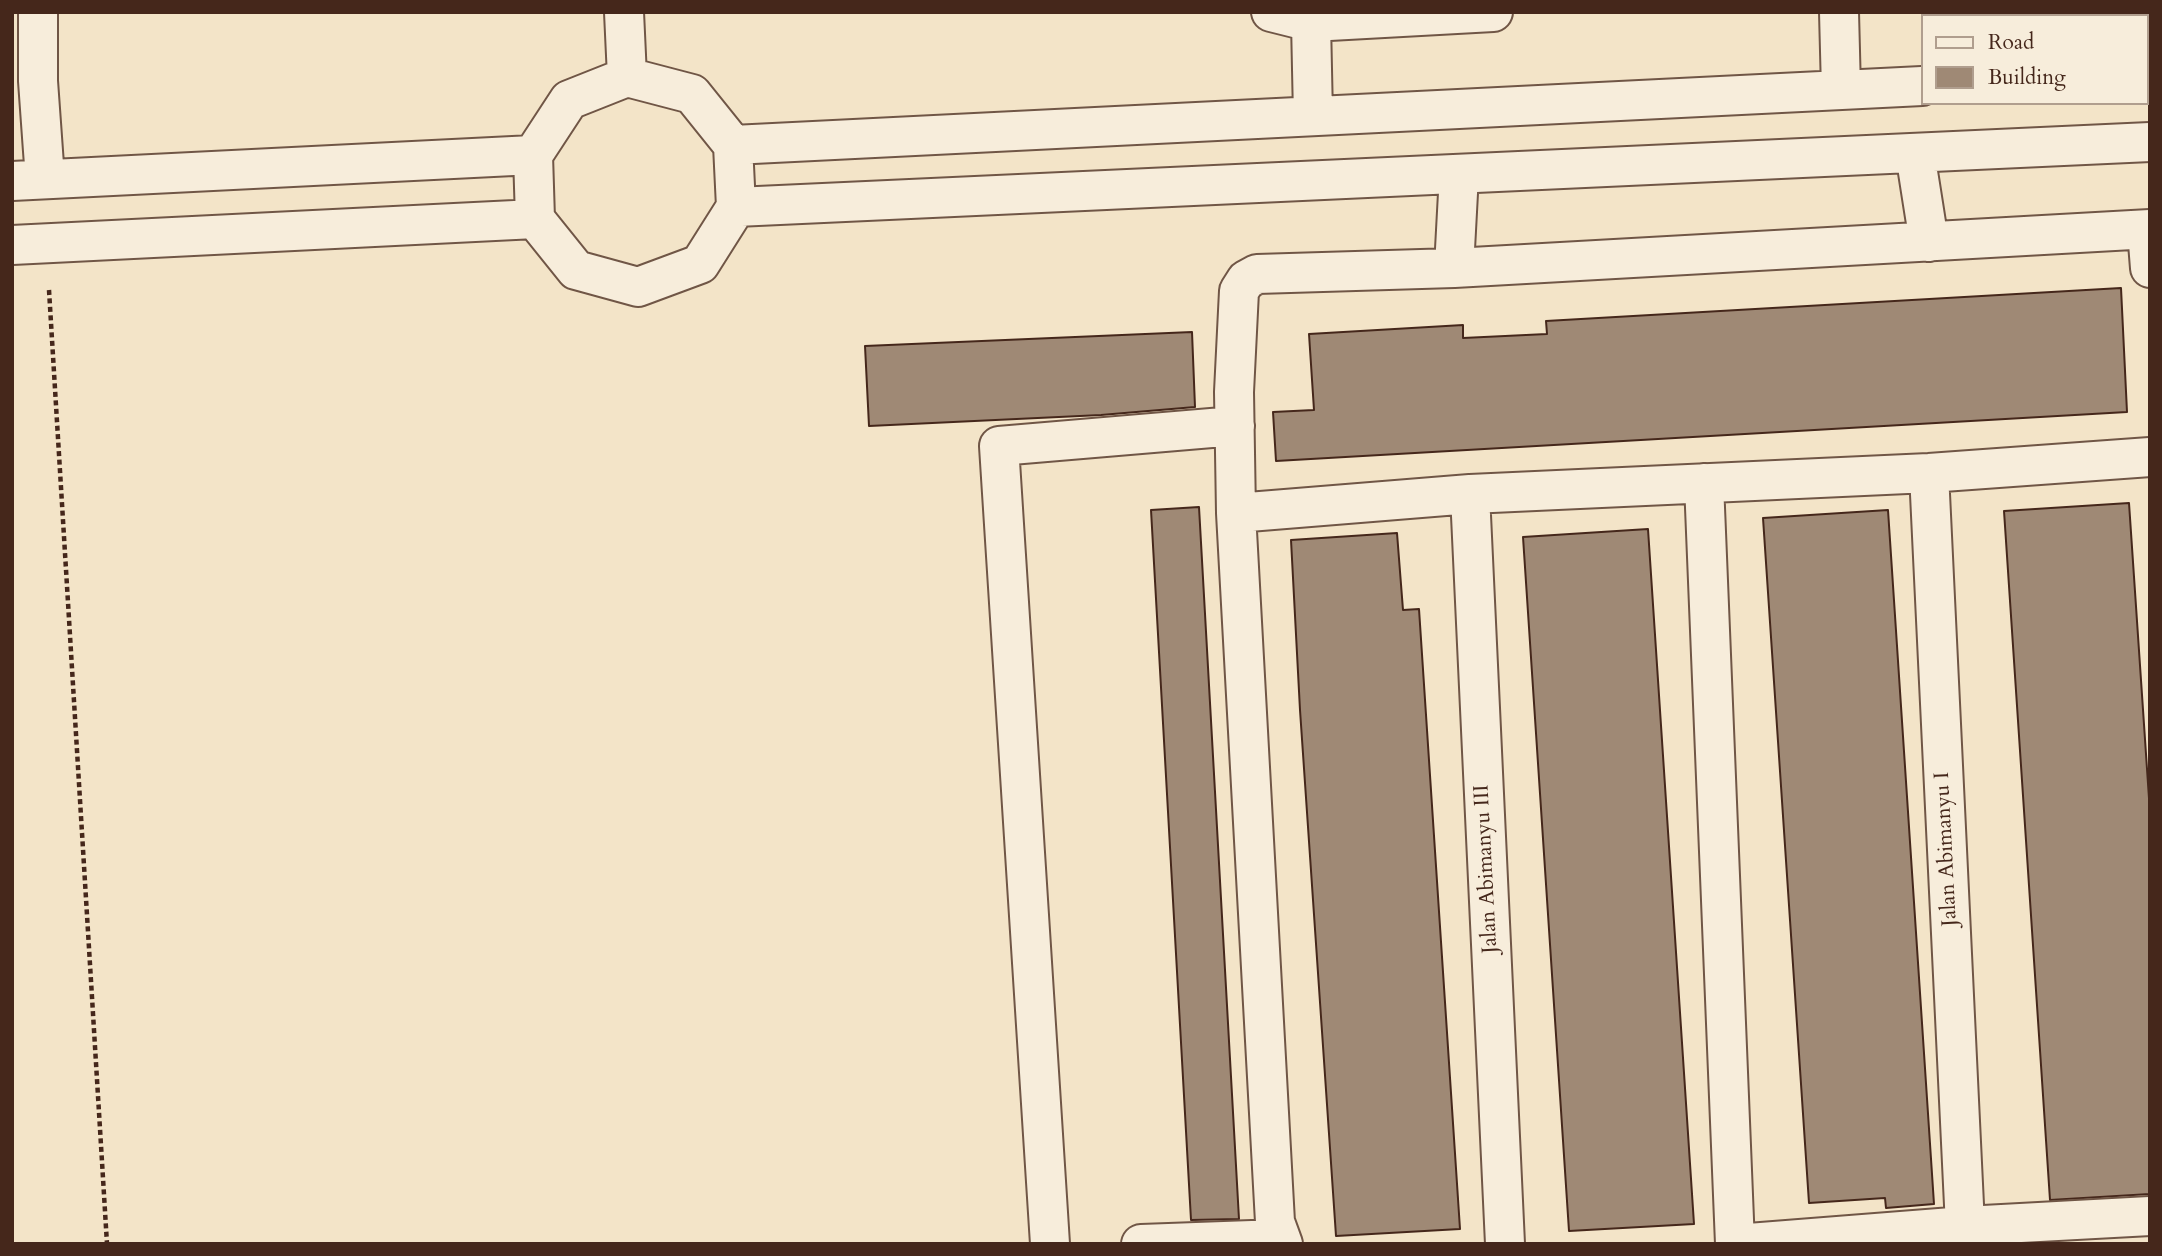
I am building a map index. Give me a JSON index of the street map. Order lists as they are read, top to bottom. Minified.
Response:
{"streets":{"street":["Jalan Abimanyu I","Jalan Abimanyu III"]},"legend":["Road","Building"]}
